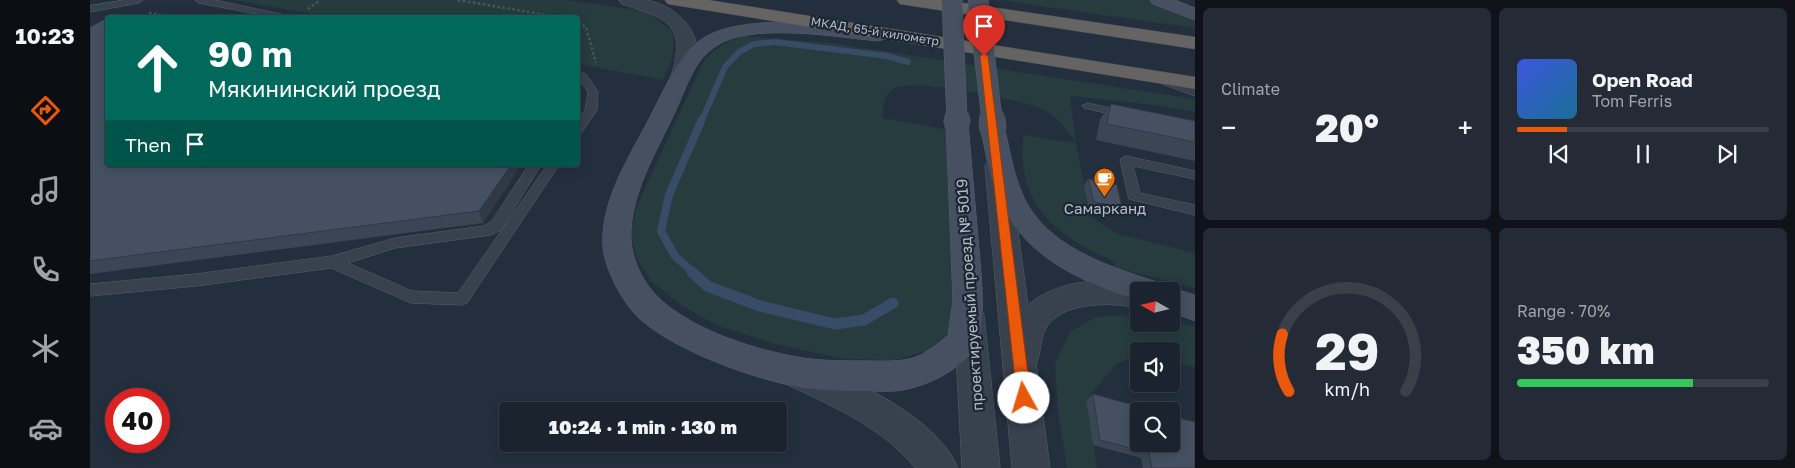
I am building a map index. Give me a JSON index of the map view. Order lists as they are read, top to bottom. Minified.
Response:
{"streets":{"highway":["МКАД, 65-й километр"],"main road":["проектируемый проезд № 5019"]},"places":{"cafe":["Самарканд"]},"north":"left","page":{"tabs":"10:23","tile":["Climate",["Range · 70%","350 km"]],"turn":["90 m","Мякининский проезд"],"song":["Open Road","Tom Ferris"],"heat":["−","20°","+"],"then":"Then","limit":"40","trip":"10:24 · 1 min · 130 m","gauge":["29","km/h"]}}
